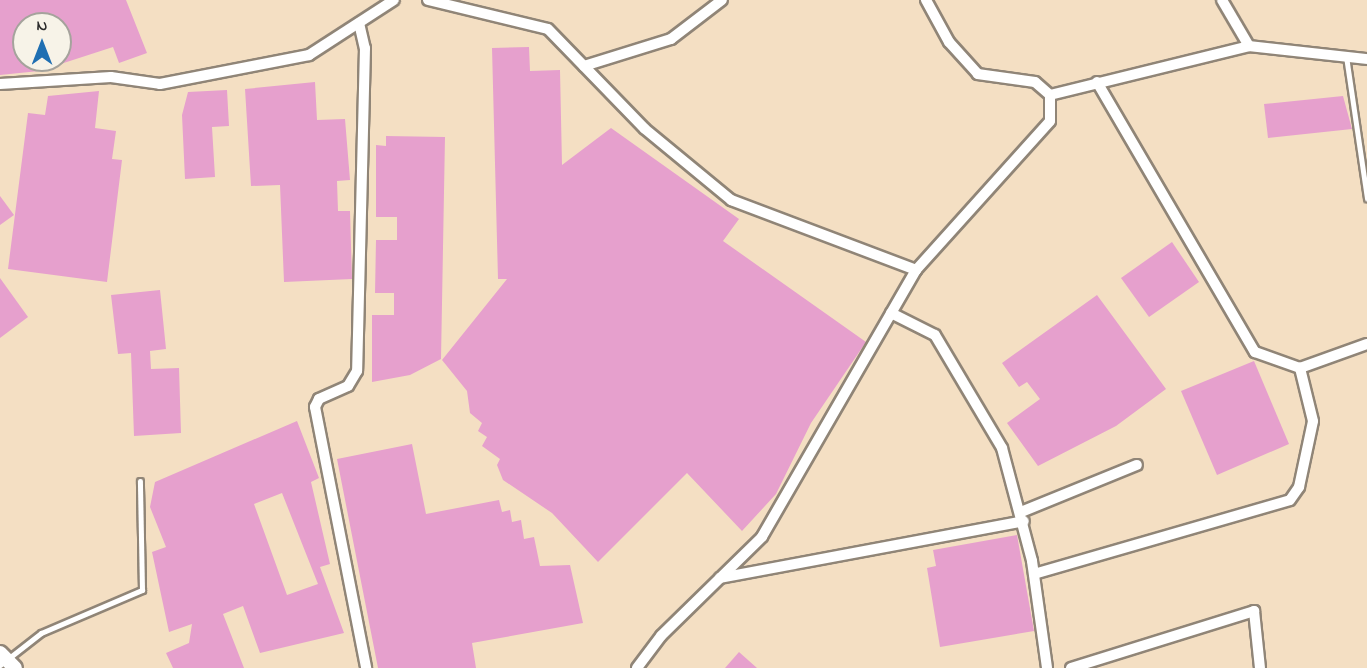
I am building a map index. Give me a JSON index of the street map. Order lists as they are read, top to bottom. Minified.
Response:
{"north":"top"}
